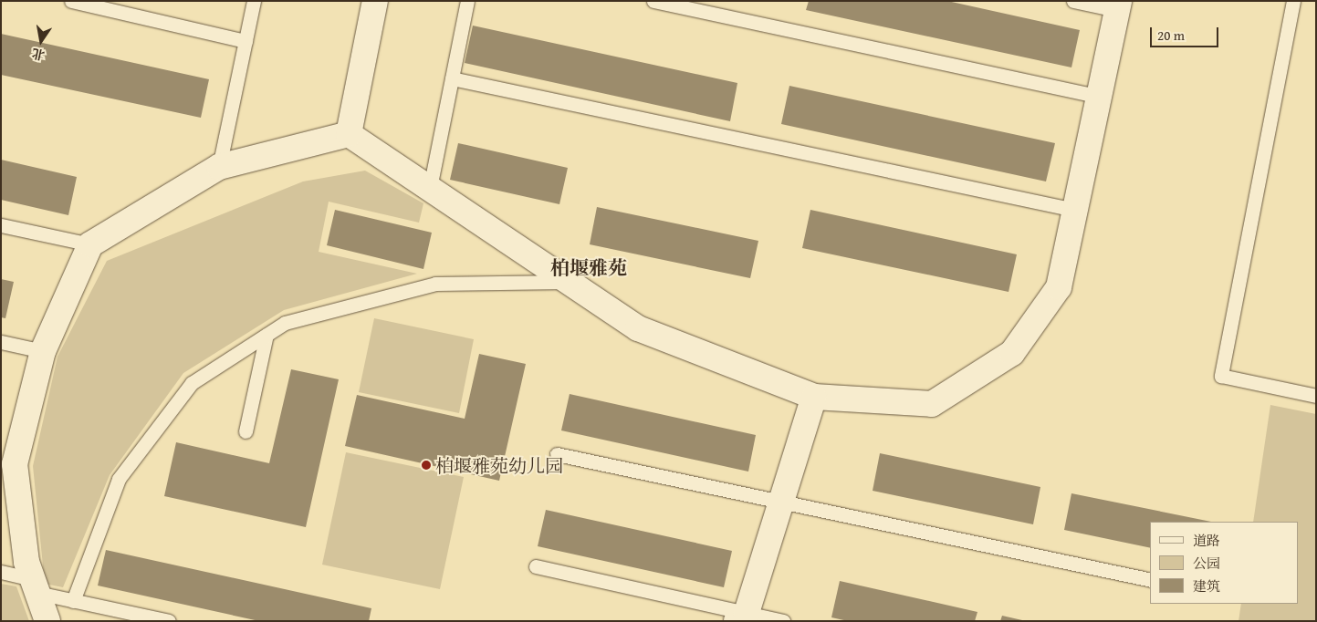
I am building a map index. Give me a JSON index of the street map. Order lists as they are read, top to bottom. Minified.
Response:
{"districts":["柏堰雅苑"],"places":["柏堰雅苑幼儿园"],"legend":["道路","公园","建筑"],"scale_bar":"20 m","north":"bottom"}
